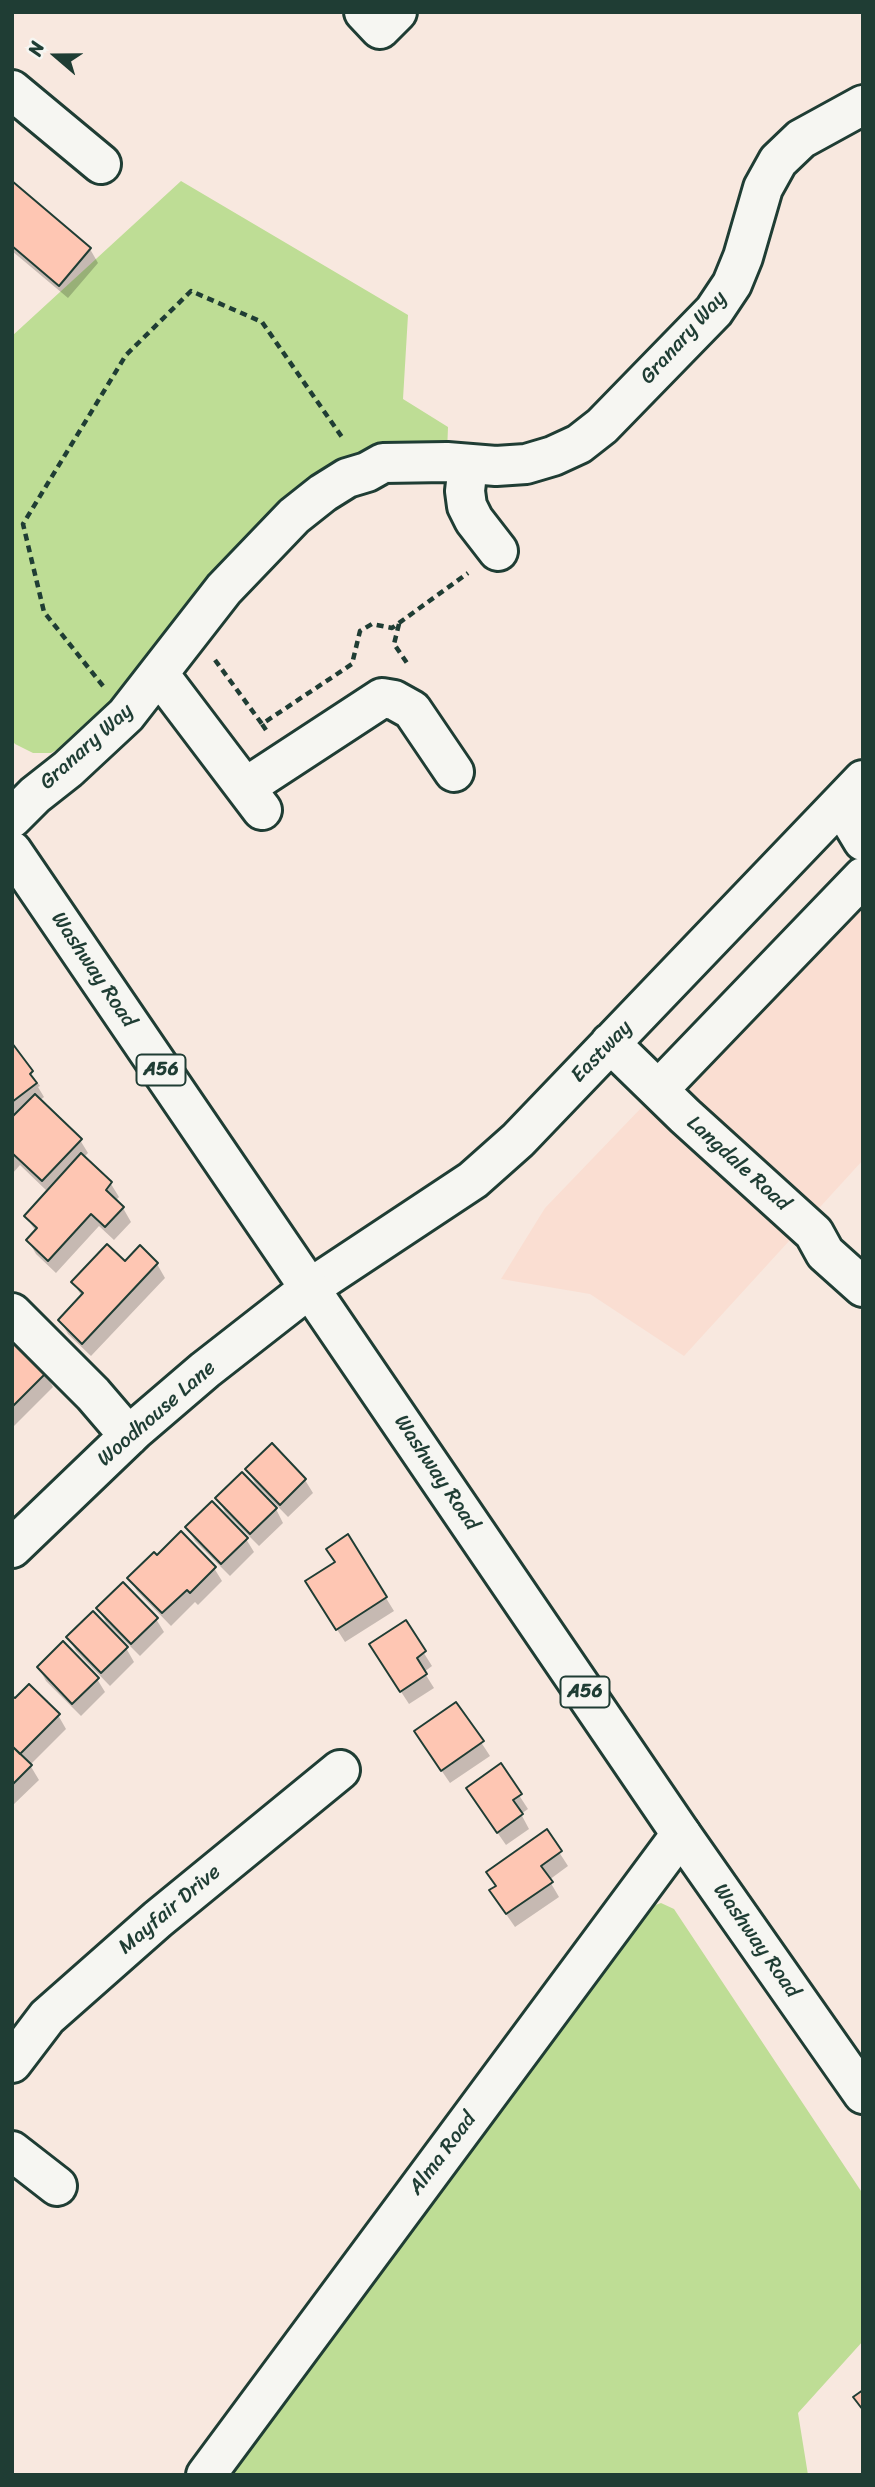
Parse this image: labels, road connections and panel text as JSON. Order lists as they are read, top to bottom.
{
  "streets": {
    "main road": [
      "Granary Way",
      "Washway Road",
      "Eastway",
      "A56",
      "Langdale Road",
      "Woodhouse Lane",
      "Mayfair Drive",
      "Alma Road"
    ]
  },
  "crossings": [
    ["Washway Road", "Eastway"],
    ["Washway Road", "Woodhouse Lane"],
    ["Washway Road", "Alma Road"],
    ["Eastway", "Langdale Road"],
    ["Eastway", "Woodhouse Lane"]
  ],
  "north": "left"
}
